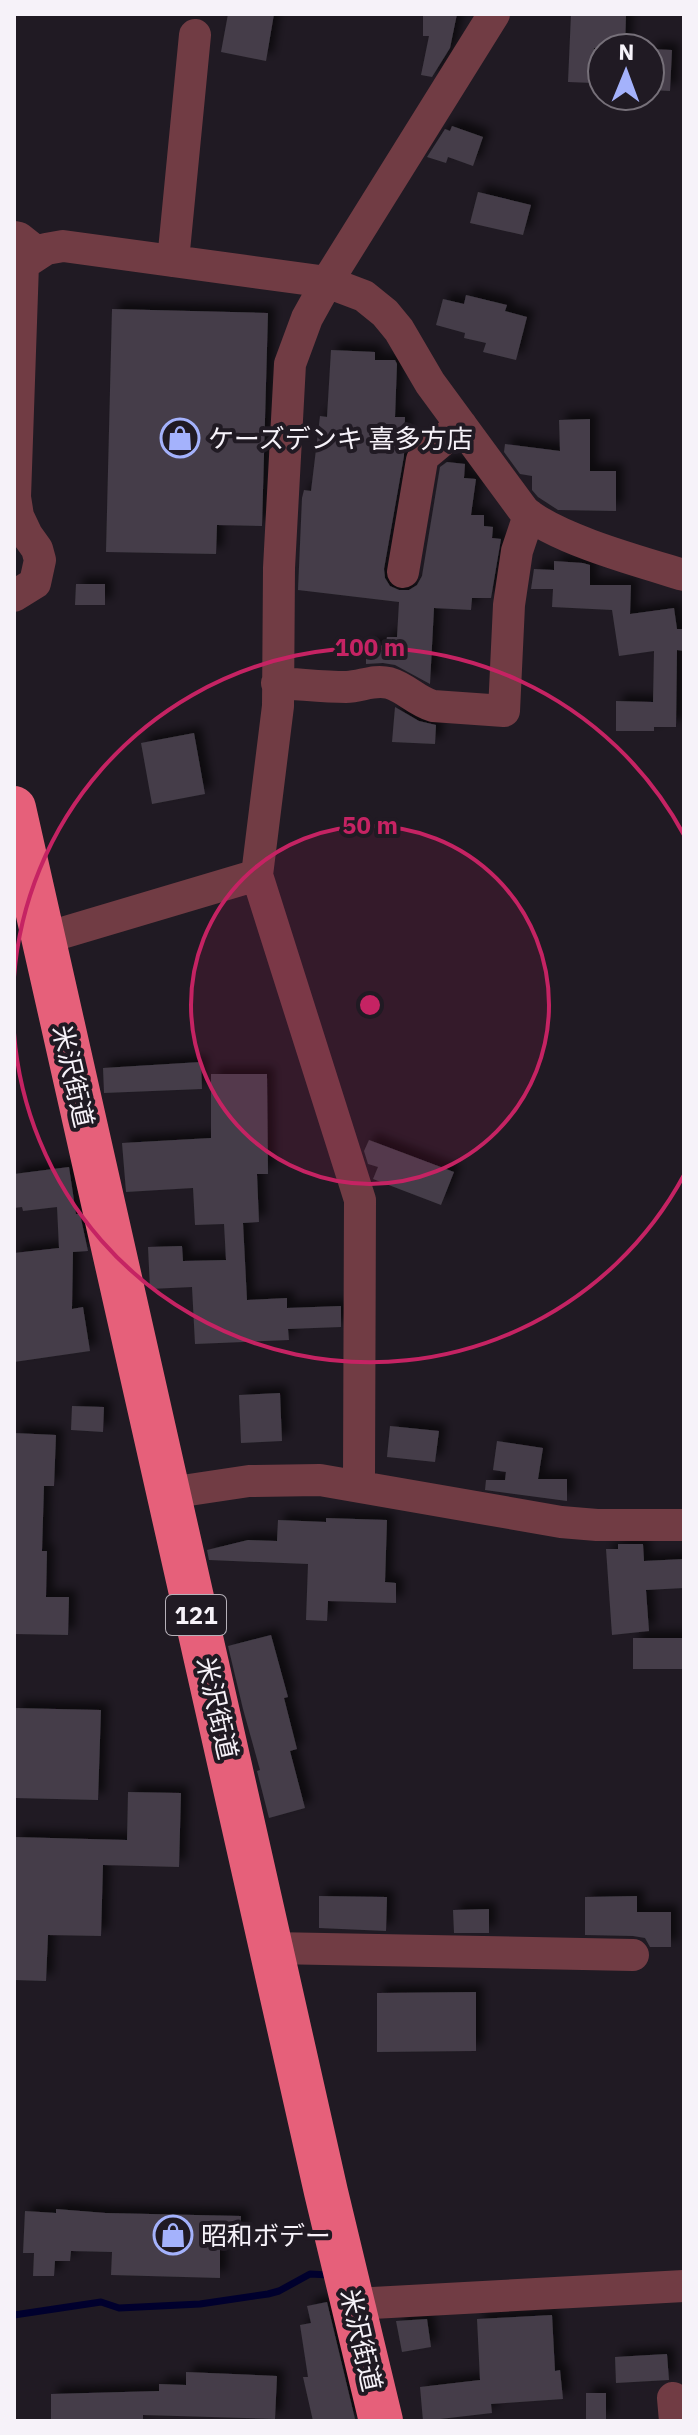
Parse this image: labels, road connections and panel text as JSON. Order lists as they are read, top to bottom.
{
  "streets": {
    "highway": ["米沢街道", "121"]
  },
  "places": {
    "shop": ["ケーズデンキ 喜多方店", "昭和ボデー"]
  },
  "north": "top",
  "rings": ["100 m", "50 m"]
}
